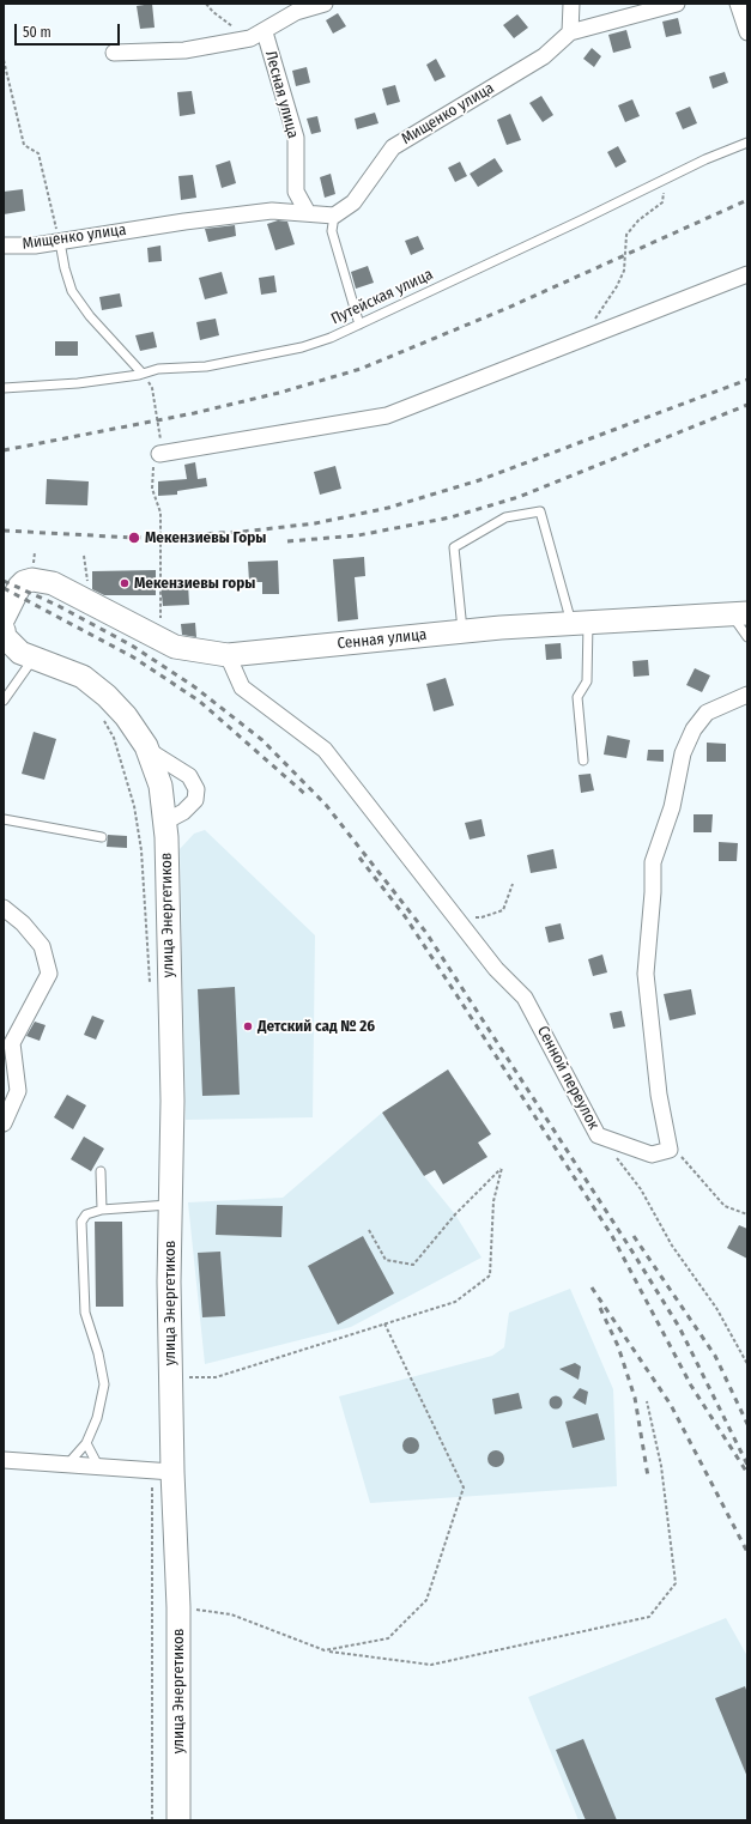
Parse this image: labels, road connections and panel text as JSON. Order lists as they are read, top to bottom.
{
  "streets": {
    "main road": ["Сенная улица", "улица Энергетиков"],
    "street": ["Лесная улица", "Мищенко улица", "Сенной переулок"],
    "lane": ["Путейская улица"]
  },
  "crossings": [
    ["Лесная улица", "Мищенко улица"],
    ["Сенная улица", "улица Энергетиков"],
    ["Сенная улица", "Сенной переулок"]
  ],
  "places": ["Мекензиевы Горы", "Мекензиевы горы", "Детский сад № 26"],
  "scale_bar": "50 m"
}
